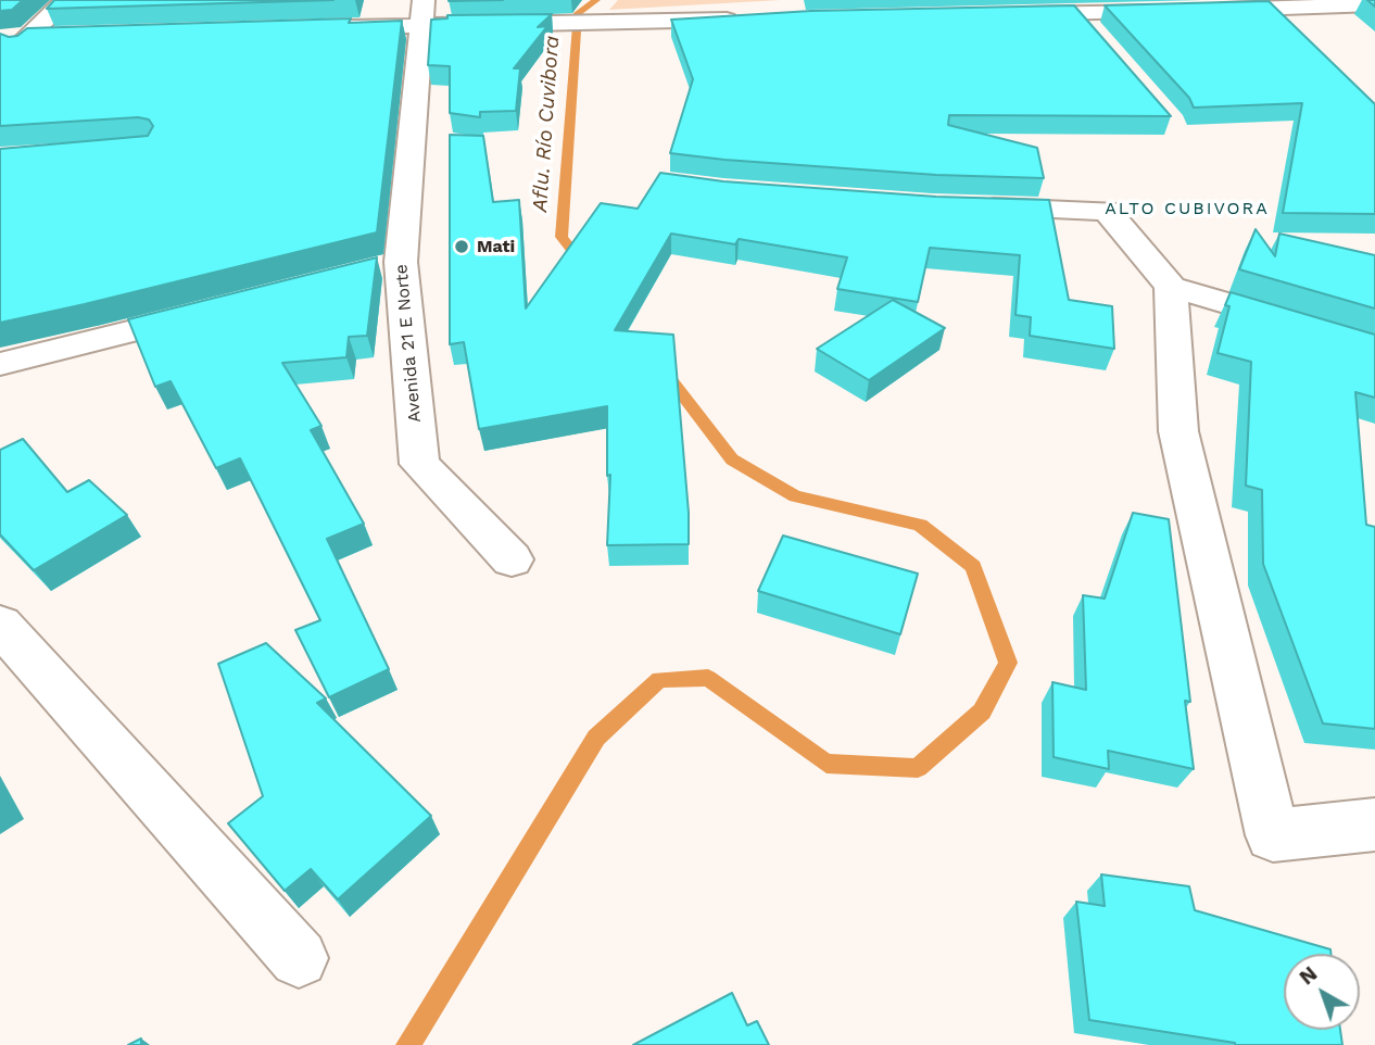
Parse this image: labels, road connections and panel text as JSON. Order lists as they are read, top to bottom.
{
  "streets": {
    "street": ["Avenida 21 E Norte"]
  },
  "districts": ["ALTO CUBIVORA"],
  "water": ["Aflu. Río Cuvibora"],
  "places": ["Mati"],
  "north": "top left"
}
